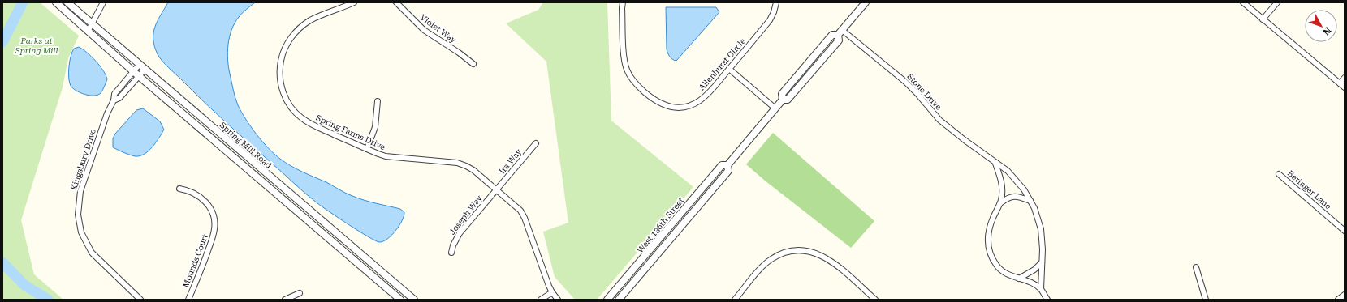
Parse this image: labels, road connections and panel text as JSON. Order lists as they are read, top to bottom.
{
  "streets": {
    "street": [
      "Violet Way",
      "Allenhurst Circle",
      "Stone Drive",
      "Spring Farms Drive",
      "Spring Mill Road",
      "Kingsbury Drive",
      "Ira Way",
      "Beringer Lane",
      "Joseph Way",
      "West 136th Street",
      "Mounds Court"
    ]
  },
  "crossings": [
    ["Stone Drive", "West 136th Street"],
    ["Spring Farms Drive", "Ira Way"],
    ["Spring Farms Drive", "Joseph Way"],
    ["Spring Mill Road", "Kingsbury Drive"],
    ["Ira Way", "Joseph Way"]
  ],
  "parks": ["Parks at Spring Mill"],
  "north": "bottom right"
}
